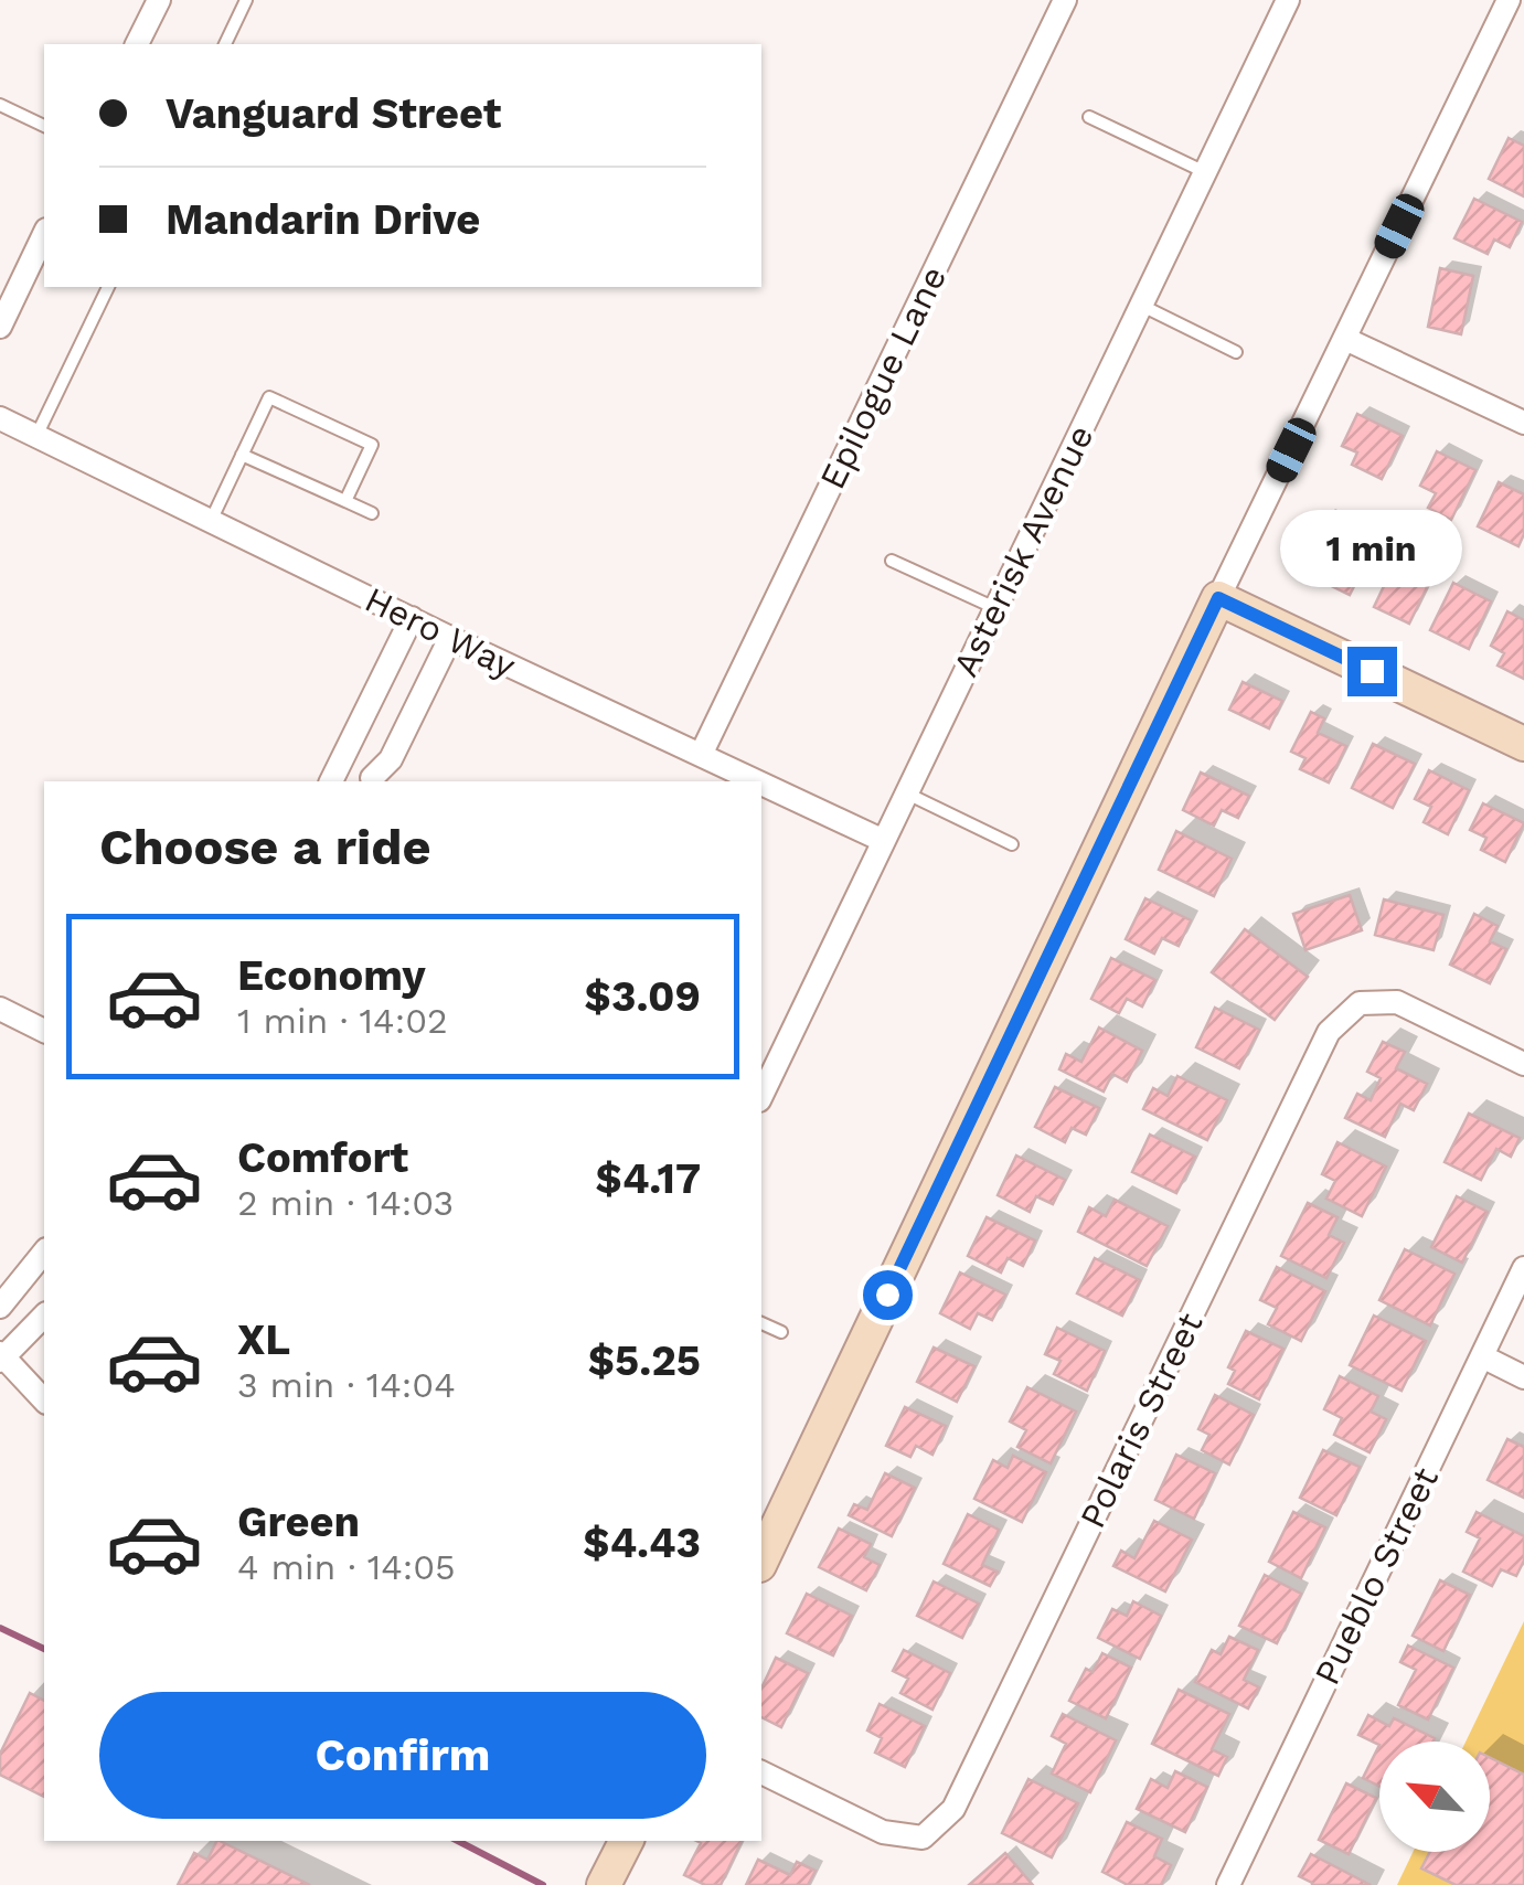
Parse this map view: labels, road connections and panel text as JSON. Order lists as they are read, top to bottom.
{
  "streets": {
    "street": [
      "Epilogue Lane",
      "Asterisk Avenue",
      "Hero Way",
      "Polaris Street",
      "Pueblo Street"
    ]
  },
  "crossings": [
    ["Epilogue Lane", "Hero Way"],
    ["Asterisk Avenue", "Hero Way"]
  ],
  "north": "top left",
  "page": {
    "banner": ["Vanguard Street", "Mandarin Drive"],
    "bubble": "1 min",
    "heading": "Choose a ride",
    "list": [
      {
        "name": "Economy",
        "note": "1 min · 14:02",
        "value": "$3.09"
      },
      {
        "name": "Comfort",
        "note": "2 min · 14:03",
        "value": "$4.17"
      },
      {
        "name": "XL",
        "note": "3 min · 14:04",
        "value": "$5.25"
      },
      {
        "name": "Green",
        "note": "4 min · 14:05",
        "value": "$4.43"
      }
    ],
    "buttons": "Confirm"
  }
}
